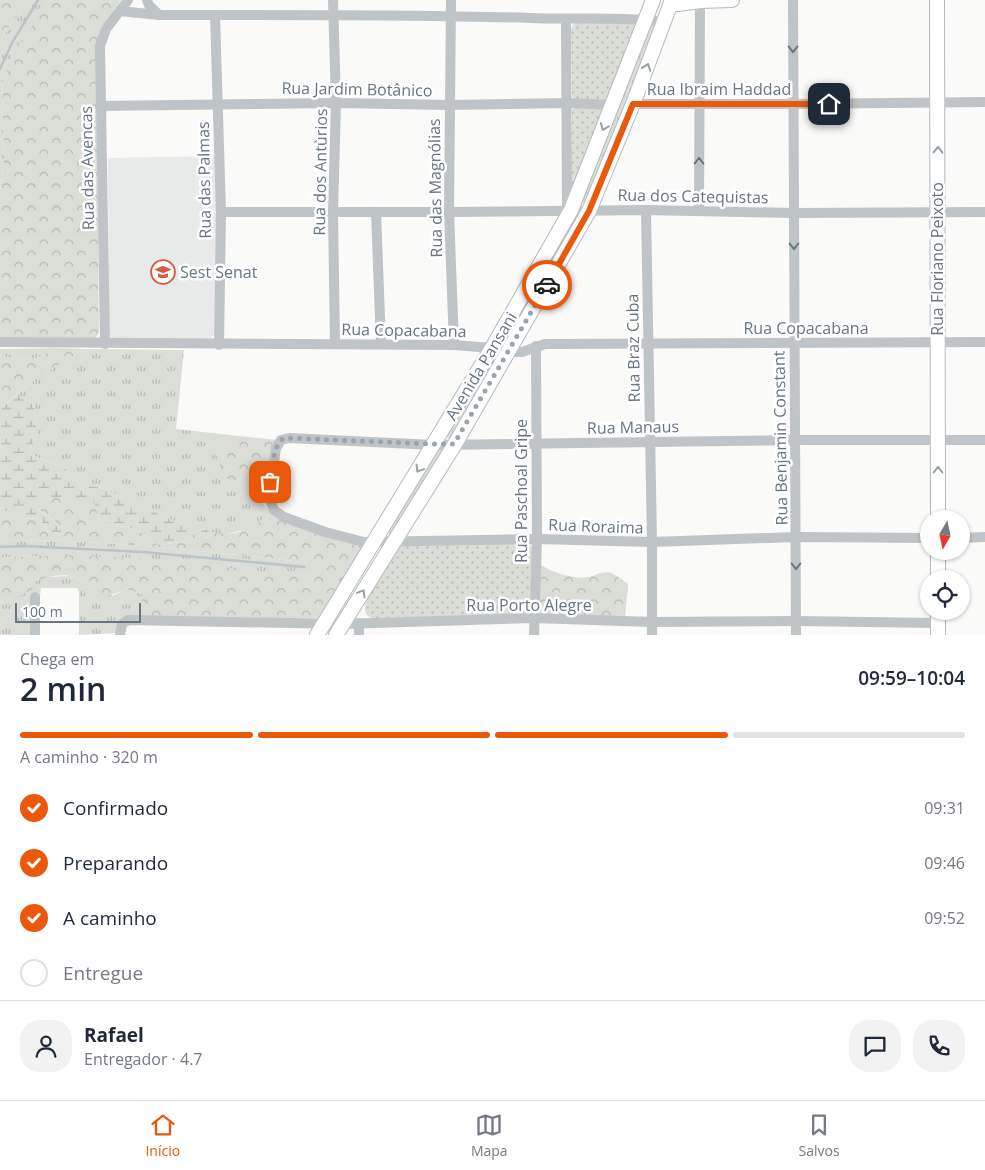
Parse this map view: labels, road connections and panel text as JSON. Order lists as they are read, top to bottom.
{
  "streets": {
    "main road": ["Rua Floriano Peixoto", "Avenida Pansani"],
    "street": [
      "Rua Jardim Botânico",
      "Rua Ibraim Haddad",
      "Rua das Avencas",
      "Rua dos Antùrios",
      "Rua das Palmas",
      "Rua das Magnólias",
      "Rua dos Catequistas",
      "Rua Copacabana",
      "Rua Braz Cuba",
      "Rua Manaus",
      "Rua Benjamin Constant",
      "Rua Paschoal Gripe",
      "Rua Roraima",
      "Rua Porto Alegre"
    ]
  },
  "crossings": [
    ["Rua Jardim Botânico", "Rua das Avencas"],
    ["Rua Jardim Botânico", "Rua dos Antùrios"],
    ["Rua Jardim Botânico", "Rua das Palmas"],
    ["Rua Jardim Botânico", "Rua das Magnólias"],
    ["Rua Jardim Botânico", "Avenida Pansani"],
    ["Rua Ibraim Haddad", "Rua Floriano Peixoto"],
    ["Rua Ibraim Haddad", "Avenida Pansani"],
    ["Rua Ibraim Haddad", "Rua Benjamin Constant"],
    ["Rua das Avencas", "Rua Copacabana"],
    ["Rua dos Antùrios", "Rua dos Catequistas"],
    ["Rua dos Antùrios", "Rua Copacabana"],
    ["Rua das Palmas", "Rua dos Catequistas"],
    ["Rua das Palmas", "Rua Copacabana"],
    ["Rua das Magnólias", "Rua dos Catequistas"],
    ["Rua das Magnólias", "Rua Copacabana"],
    ["Rua dos Catequistas", "Rua Floriano Peixoto"],
    ["Rua dos Catequistas", "Rua Braz Cuba"],
    ["Rua dos Catequistas", "Avenida Pansani"],
    ["Rua dos Catequistas", "Rua Benjamin Constant"],
    ["Rua Floriano Peixoto", "Rua Copacabana"],
    ["Rua Floriano Peixoto", "Rua Manaus"],
    ["Rua Copacabana", "Rua Braz Cuba"],
    ["Rua Copacabana", "Avenida Pansani"],
    ["Rua Copacabana", "Rua Benjamin Constant"],
    ["Rua Copacabana", "Rua Paschoal Gripe"],
    ["Rua Braz Cuba", "Rua Manaus"],
    ["Rua Braz Cuba", "Rua Roraima"],
    ["Rua Braz Cuba", "Rua Porto Alegre"],
    ["Avenida Pansani", "Rua Manaus"],
    ["Avenida Pansani", "Rua Roraima"],
    ["Avenida Pansani", "Rua Porto Alegre"],
    ["Rua Manaus", "Rua Benjamin Constant"],
    ["Rua Manaus", "Rua Paschoal Gripe"],
    ["Rua Manaus", "Rua Roraima"],
    ["Rua Benjamin Constant", "Rua Roraima"],
    ["Rua Benjamin Constant", "Rua Porto Alegre"],
    ["Rua Paschoal Gripe", "Rua Roraima"],
    ["Rua Paschoal Gripe", "Rua Porto Alegre"]
  ],
  "one_way": ["Rua Floriano Peixoto", "Rua Benjamin Constant"],
  "places": {
    "school or university": ["Sest Senat"]
  },
  "scale_bar": "100 m",
  "north": "bottom",
  "page": {
    "scale": "100 m",
    "heading": ["2 min", "Chega em", "09:59–10:04"],
    "panel": ["Rafael", "Entregador · 4.7"],
    "bar": "A caminho · 320 m",
    "list": [
      ["Confirmado", "09:31"],
      ["Preparando", "09:46"],
      ["A caminho", "09:52"],
      "Entregue"
    ],
    "tabs": ["Início", "Mapa", "Salvos"]
  }
}
